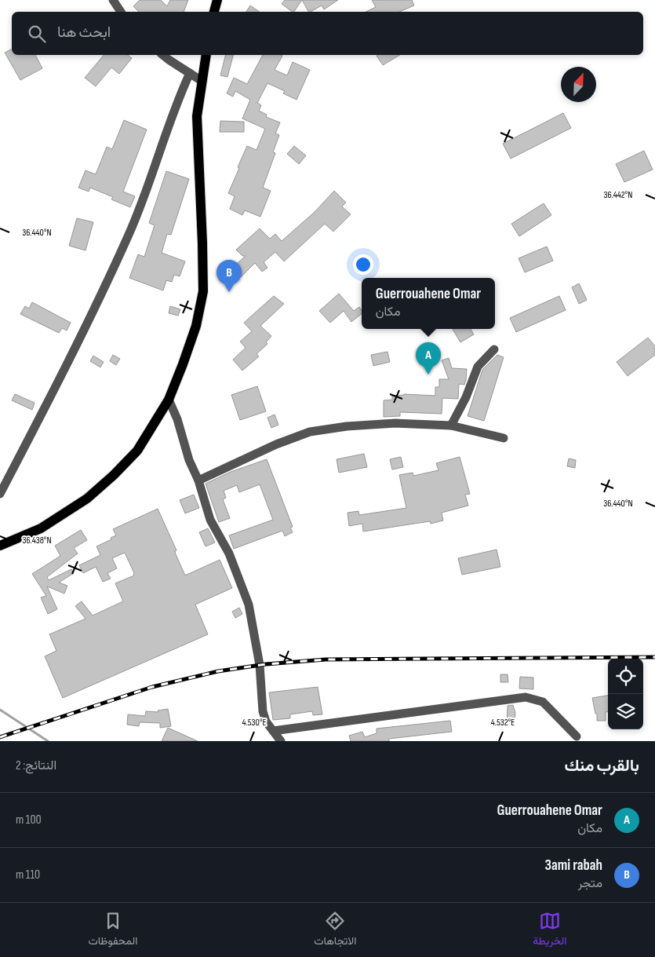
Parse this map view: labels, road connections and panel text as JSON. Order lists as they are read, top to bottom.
{
  "north": "top right",
  "page": {
    "search": "ابحث هنا",
    "pins": ["B", "A"],
    "popup": ["Guerrouahene Omar", "مكان"],
    "heading": ["بالقرب منك", "النتائج: 2"],
    "list": [
      {
        "mark": "A",
        "name": "Guerrouahene Omar",
        "note": "مكان",
        "value": "100 m"
      },
      {
        "mark": "B",
        "name": "3ami rabah",
        "note": "متجر",
        "value": "110 m"
      }
    ],
    "nav": ["الخريطة", "الاتجاهات", "المحفوظات"]
  },
  "coordinates": [
    "36.442°N",
    "36.440°N",
    "36.438°N",
    "4.530°E",
    "4.532°E"
  ]
}
